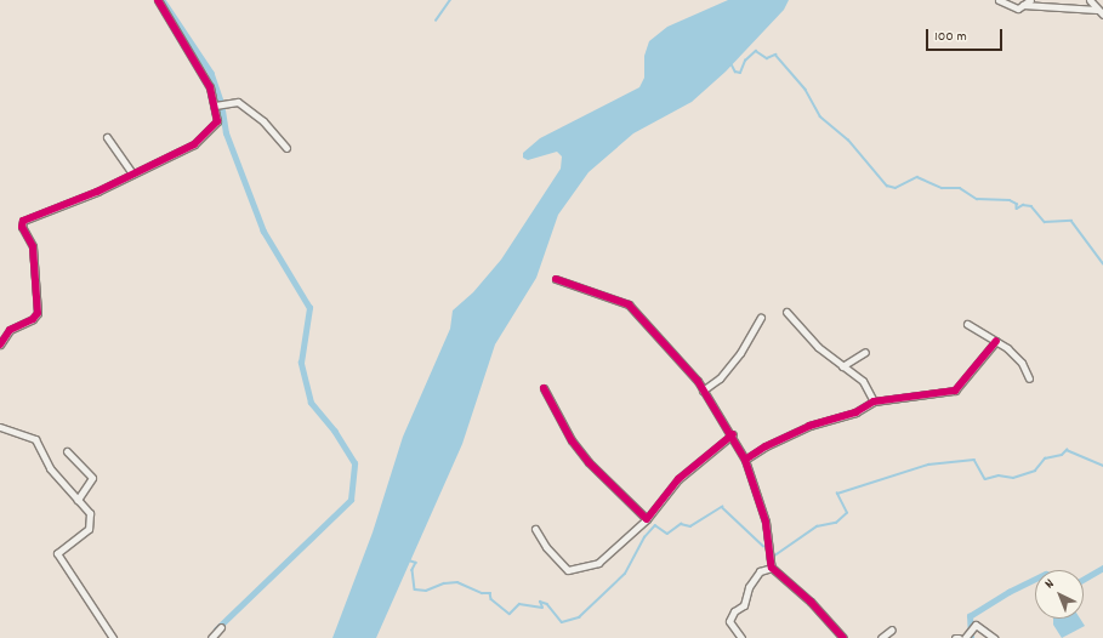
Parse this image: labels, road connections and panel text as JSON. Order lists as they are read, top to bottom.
{
  "scale_bar": "100 m",
  "north": "top left"
}
